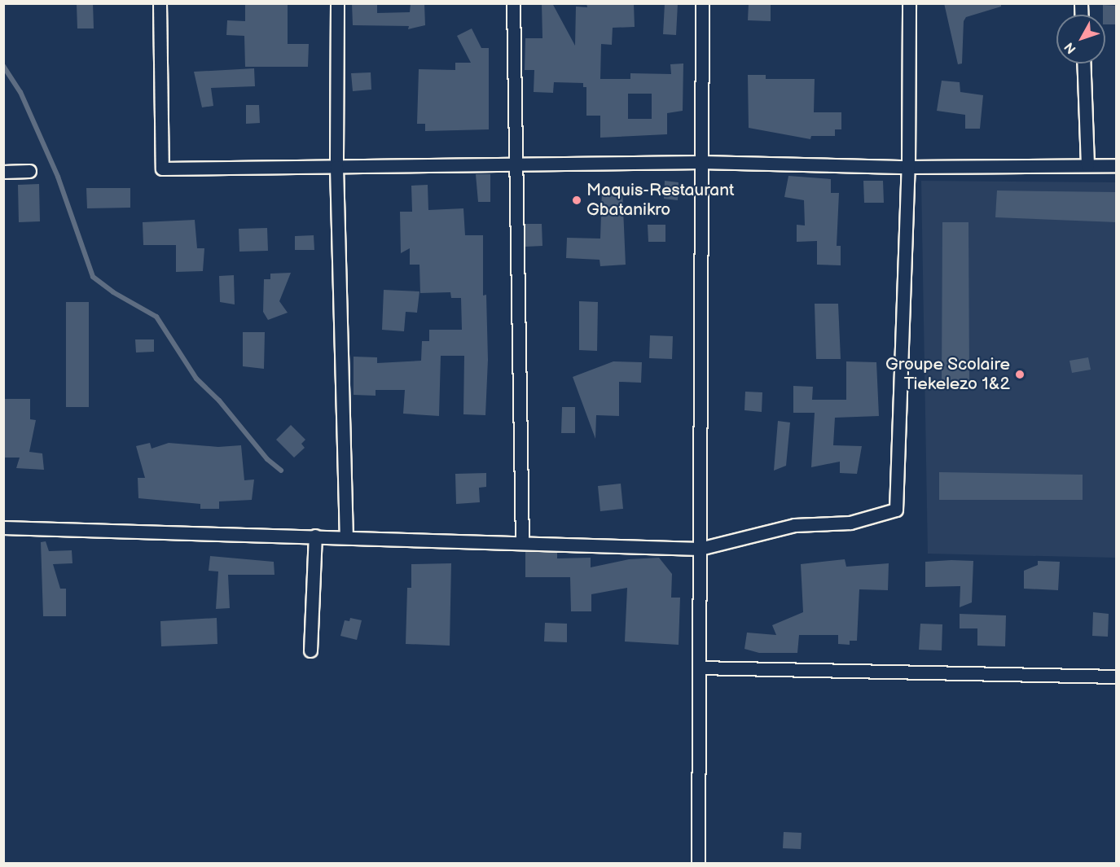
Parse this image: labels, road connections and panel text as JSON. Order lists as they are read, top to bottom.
{
  "places": ["Maquis-Restaurant Gbatanikro", "Groupe Scolaire Tiekelezo 1&2"],
  "north": "bottom left"
}
